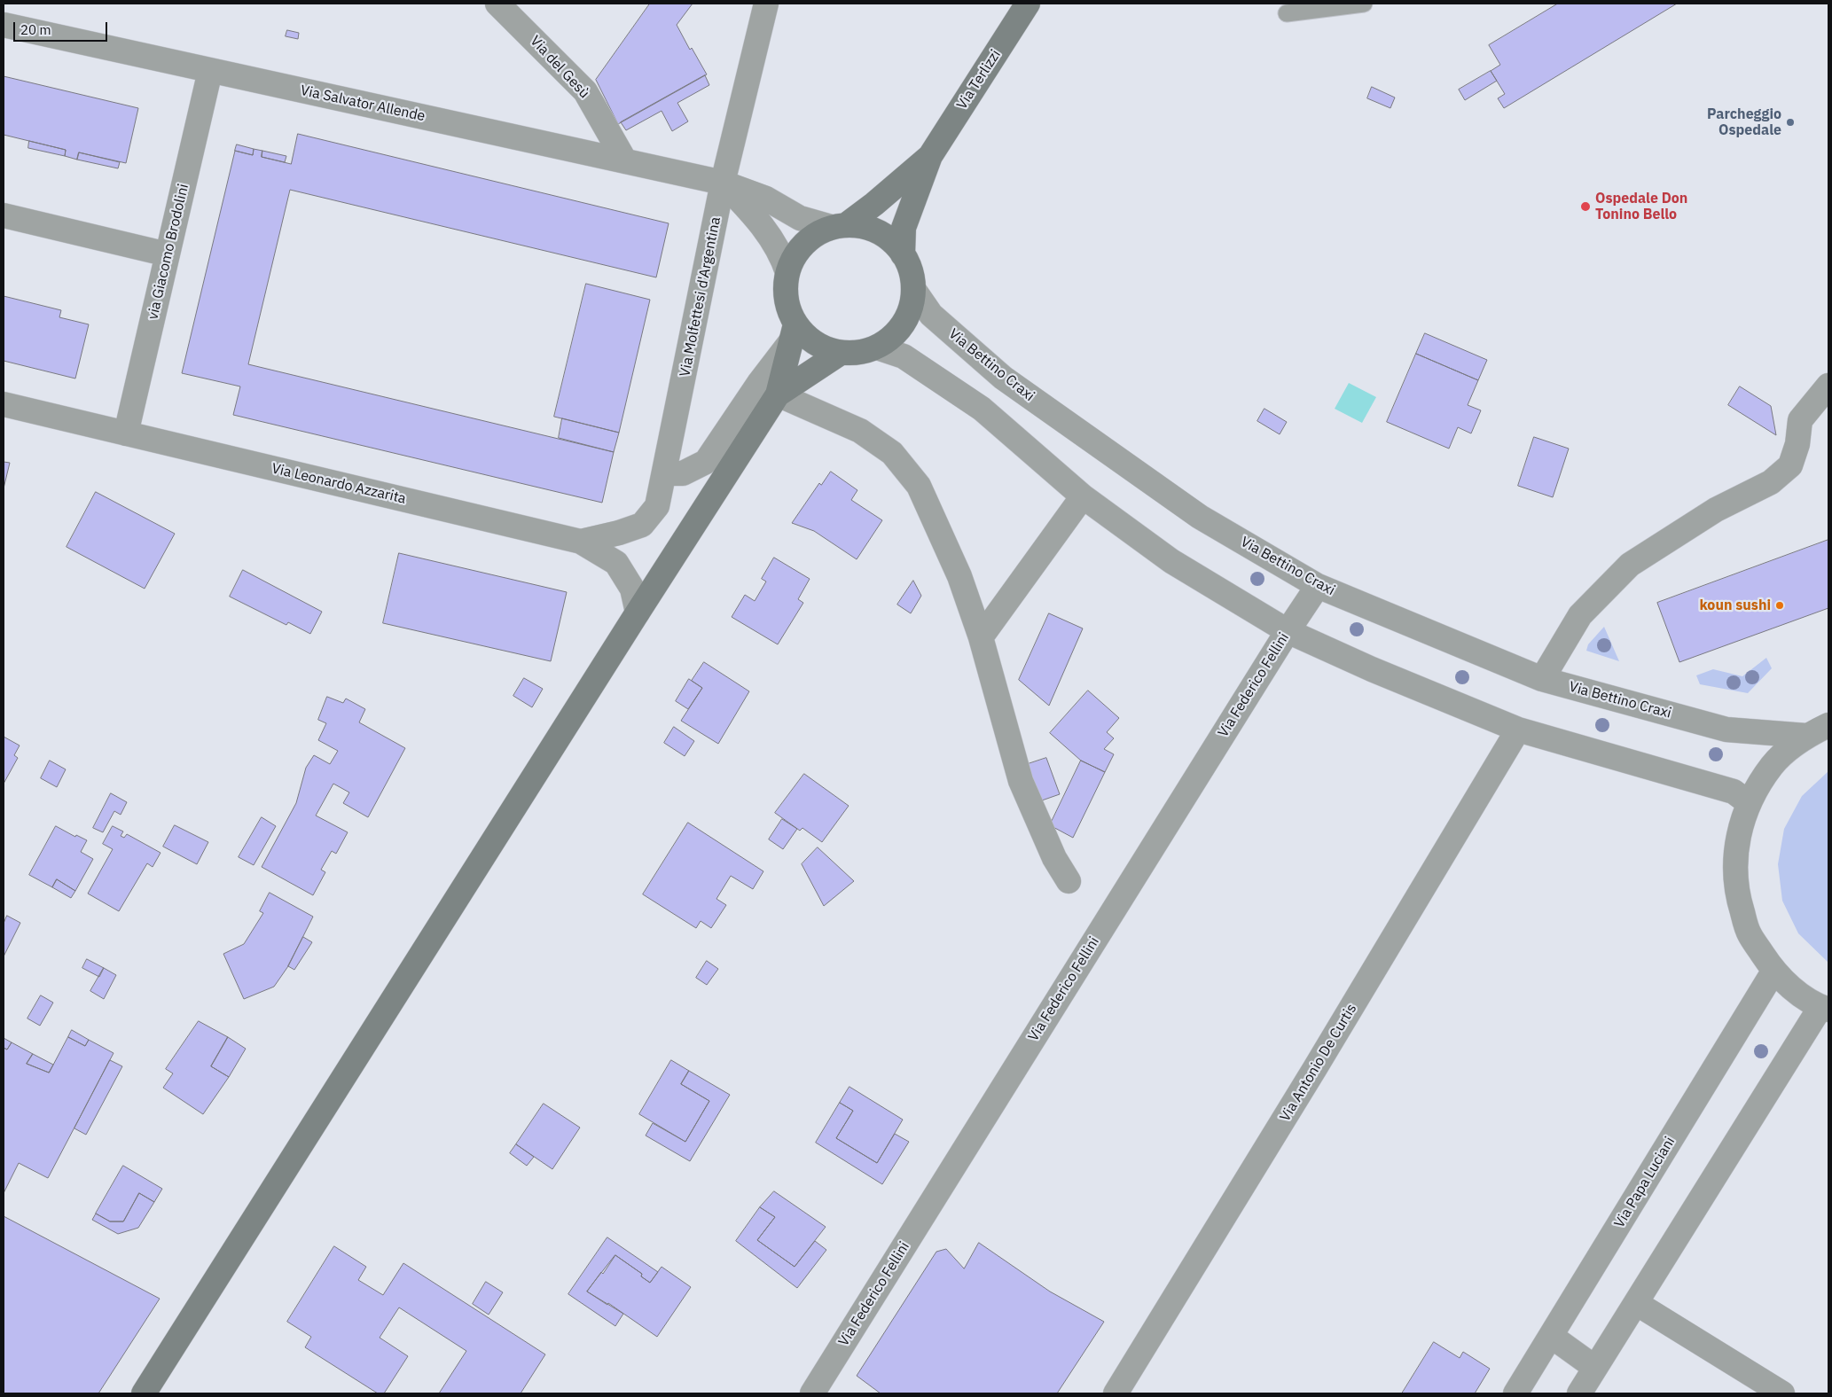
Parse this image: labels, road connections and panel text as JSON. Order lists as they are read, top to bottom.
{
  "streets": {
    "main road": ["Via Terlizzi"],
    "street": [
      "Via del Gesù",
      "Via Salvator Allende",
      "via Giacomo Brodolini",
      "Via Molfettesi d'Argentina",
      "Via Bettino Craxi",
      "Via Leonardo Azzarita",
      "Via Federico Fellini",
      "Via Antonio De Curtis",
      "Via Papa Luciani"
    ]
  },
  "crossings": [
    ["Via del Gesù", "Via Salvator Allende"],
    ["Via Terlizzi", "Via Salvator Allende"],
    ["Via Terlizzi", "Via Bettino Craxi"],
    ["Via Salvator Allende", "via Giacomo Brodolini"],
    ["Via Salvator Allende", "Via Molfettesi d'Argentina"],
    ["Via Salvator Allende", "Via Bettino Craxi"],
    ["via Giacomo Brodolini", "Via Leonardo Azzarita"],
    ["Via Molfettesi d'Argentina", "Via Leonardo Azzarita"],
    ["Via Bettino Craxi", "Via Federico Fellini"]
  ],
  "places": ["Parcheggio Ospedale", "Ospedale Don Tonino Bello", "koun sushi"],
  "scale_bar": "20 m"
}
